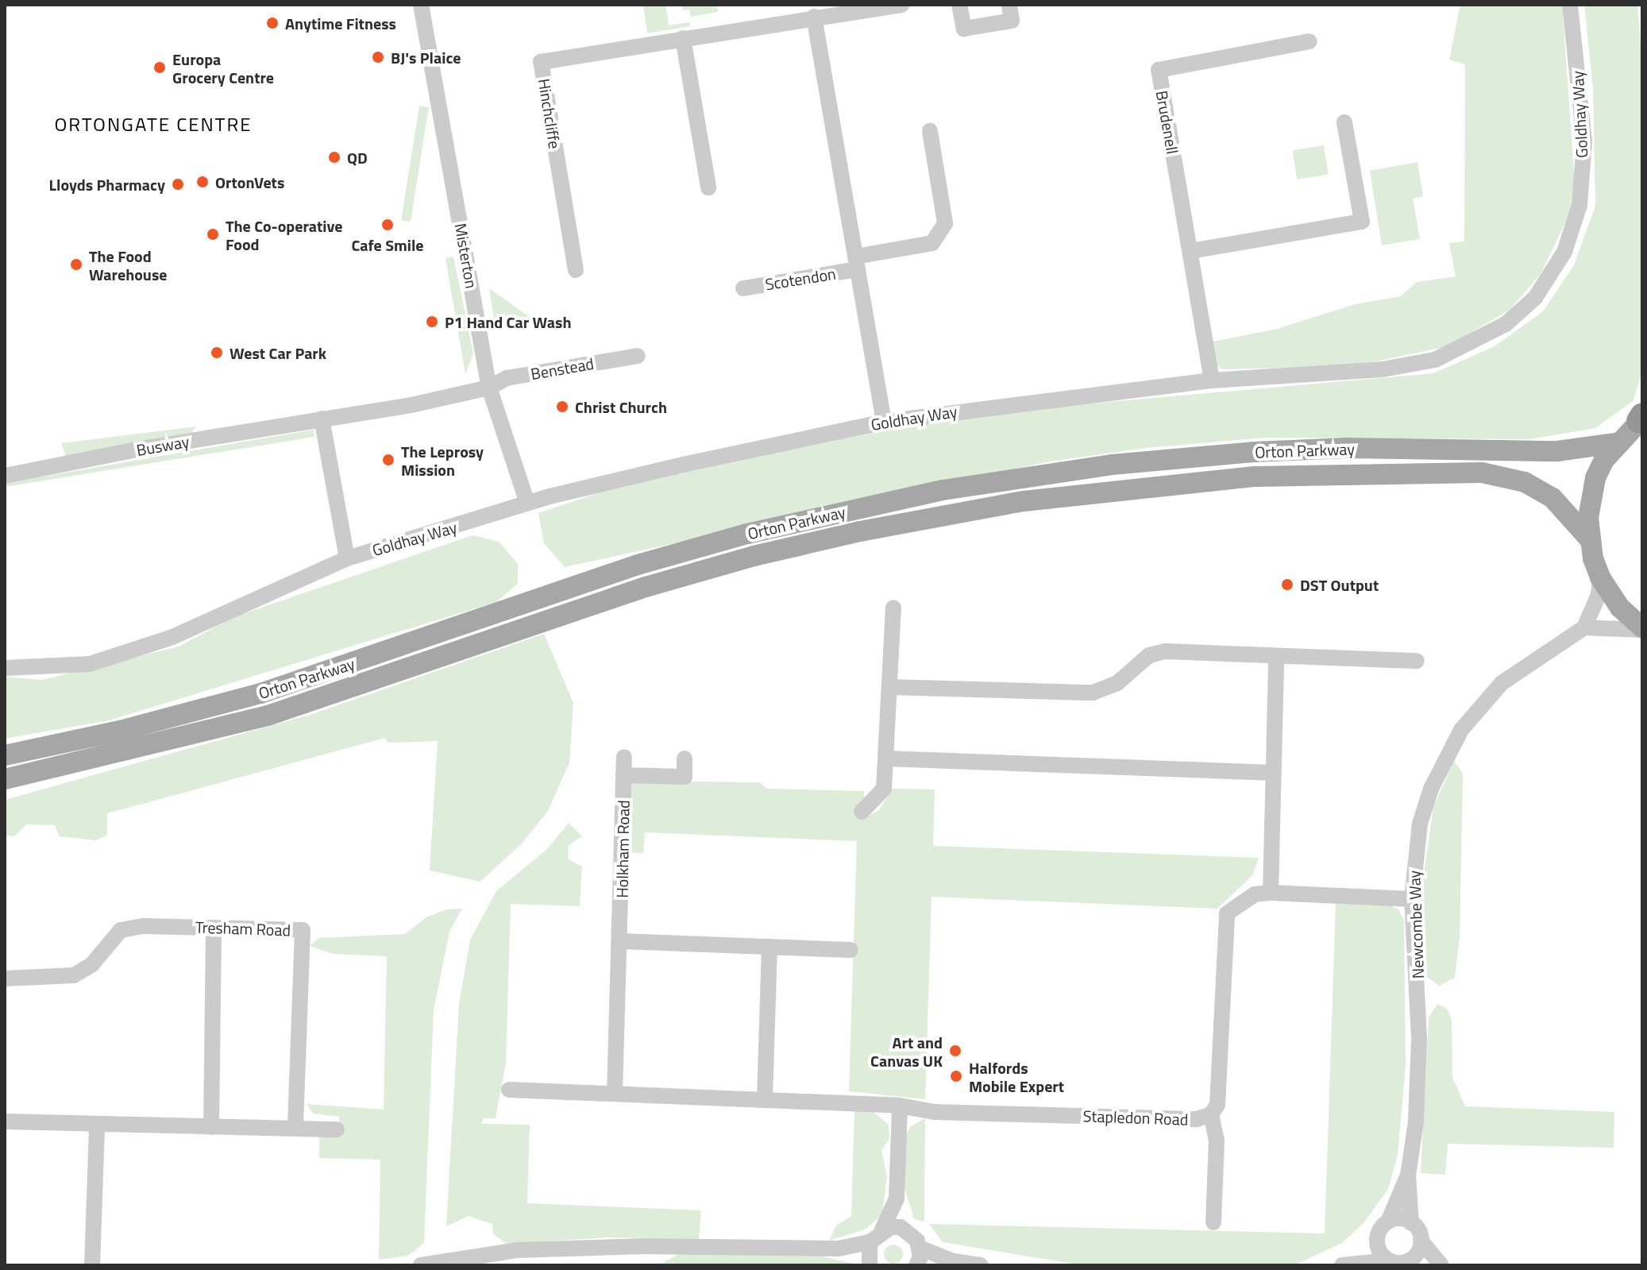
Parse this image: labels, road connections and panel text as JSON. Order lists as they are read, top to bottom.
{
  "streets": {
    "main road": ["Orton Parkway"],
    "street": [
      "Hinchcliffe",
      "Goldhay Way",
      "Brudenell",
      "Misterton",
      "Scotendon",
      "Benstead",
      "Busway",
      "Holkham Road",
      "Newcombe Way",
      "Tresham Road",
      "Stapledon Road"
    ]
  },
  "crossings": [
    ["Goldhay Way", "Brudenell"],
    ["Goldhay Way", "Misterton"],
    ["Misterton", "Benstead"],
    ["Benstead", "Busway"],
    ["Newcombe Way", "Stapledon Road"]
  ],
  "districts": ["ORTONGATE CENTRE"],
  "places": [
    "Anytime Fitness",
    "BJ's Plaice",
    "Europa Grocery Centre",
    "QD",
    "OrtonVets",
    "Lloyds Pharmacy",
    "Cafe Smile",
    "The Co-operative Food",
    "The Food Warehouse",
    "P1 Hand Car Wash",
    "West Car Park",
    "Christ Church",
    "The Leprosy Mission",
    "DST Output",
    "Art and Canvas UK",
    "Halfords Mobile Expert"
  ]
}
